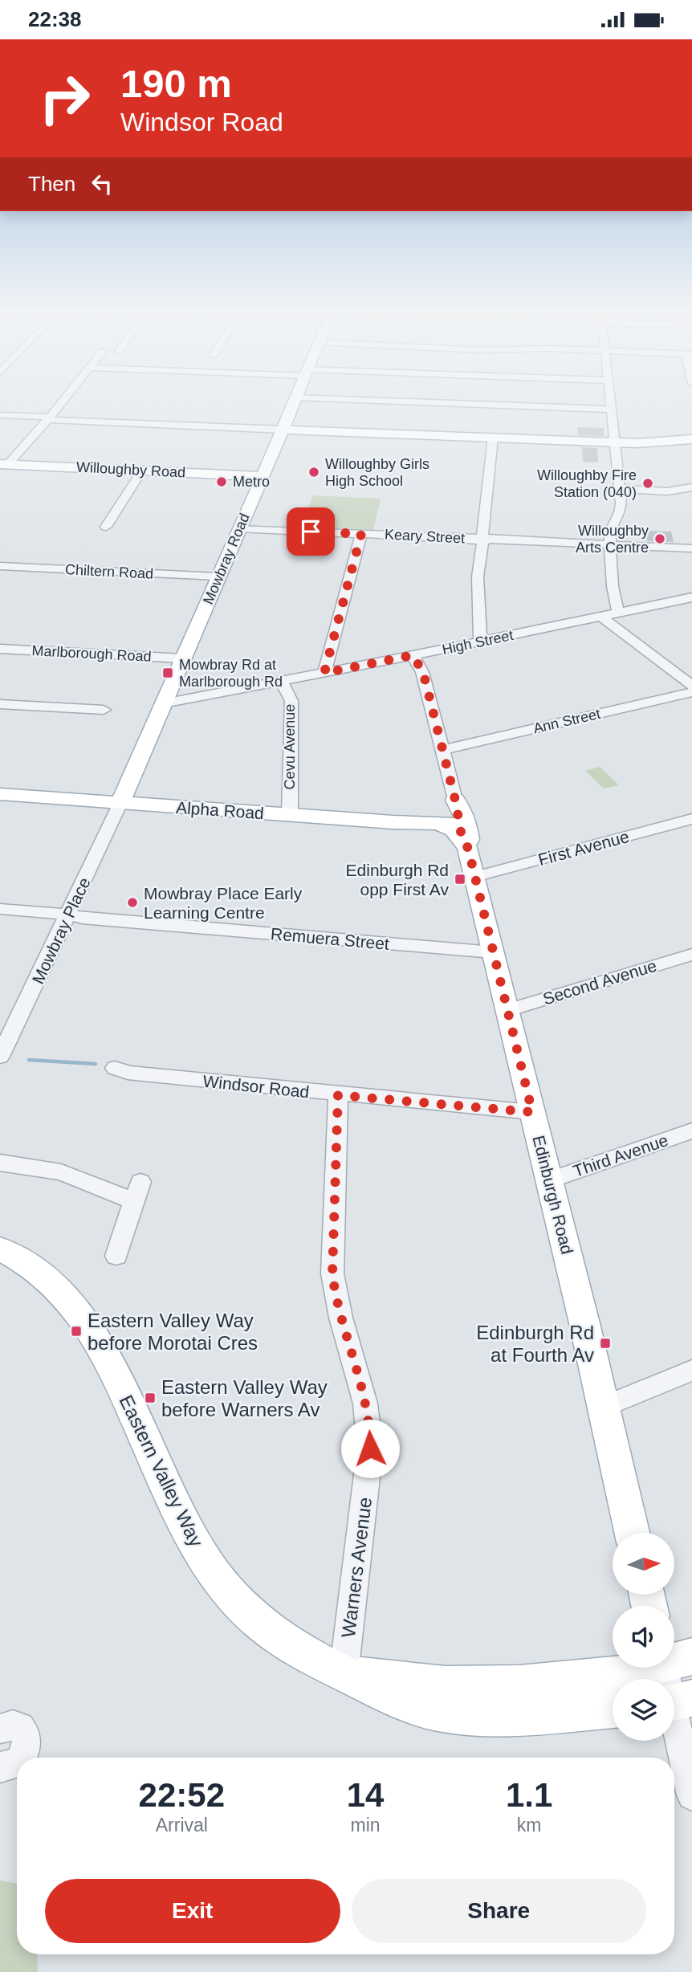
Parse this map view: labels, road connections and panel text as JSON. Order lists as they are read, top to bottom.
{
  "streets": {
    "main road": [
      "Willoughby Road",
      "Mowbray Road",
      "Alpha Road",
      "Edinburgh Road",
      "Eastern Valley Way"
    ],
    "street": [
      "Keary Street",
      "Chiltern Road",
      "High Street",
      "Marlborough Road",
      "Ann Street",
      "Cevu Avenue",
      "First Avenue",
      "Mowbray Place",
      "Remuera Street",
      "Second Avenue",
      "Windsor Road",
      "Third Avenue",
      "Warners Avenue"
    ]
  },
  "crossings": [
    ["Willoughby Road", "Mowbray Road"],
    ["Keary Street", "Mowbray Road"],
    ["Mowbray Road", "Chiltern Road"],
    ["Mowbray Road", "High Street"],
    ["Mowbray Road", "Marlborough Road"],
    ["Mowbray Road", "Alpha Road"],
    ["Mowbray Road", "Mowbray Place"],
    ["High Street", "Cevu Avenue"],
    ["High Street", "Edinburgh Road"],
    ["Ann Street", "Edinburgh Road"],
    ["Cevu Avenue", "Alpha Road"],
    ["Alpha Road", "Mowbray Place"],
    ["Alpha Road", "Edinburgh Road"],
    ["First Avenue", "Edinburgh Road"],
    ["Mowbray Place", "Remuera Street"],
    ["Remuera Street", "Edinburgh Road"],
    ["Second Avenue", "Edinburgh Road"],
    ["Windsor Road", "Edinburgh Road"],
    ["Windsor Road", "Warners Avenue"],
    ["Third Avenue", "Edinburgh Road"],
    ["Eastern Valley Way", "Warners Avenue"]
  ],
  "places": {
    "other": [
      "Willoughby Girls High School",
      "Metro",
      "Willoughby Fire Station (040)",
      "Willoughby Arts Centre",
      "Mowbray Place Early Learning Centre"
    ],
    "transit": [
      "Mowbray Rd at Marlborough Rd",
      "Edinburgh Rd opp First Av",
      "Eastern Valley Way before Morotai Cres",
      "Edinburgh Rd at Fourth Av",
      "Eastern Valley Way before Warners Av"
    ]
  },
  "north": "right",
  "page": {
    "status": "22:38",
    "turn": ["190 m", "Windsor Road"],
    "then": "Then",
    "eta": [
      "22:52",
      "Arrival",
      "14",
      "min",
      "1.1",
      "km"
    ],
    "buttons": ["Exit", "Share"]
  }
}
